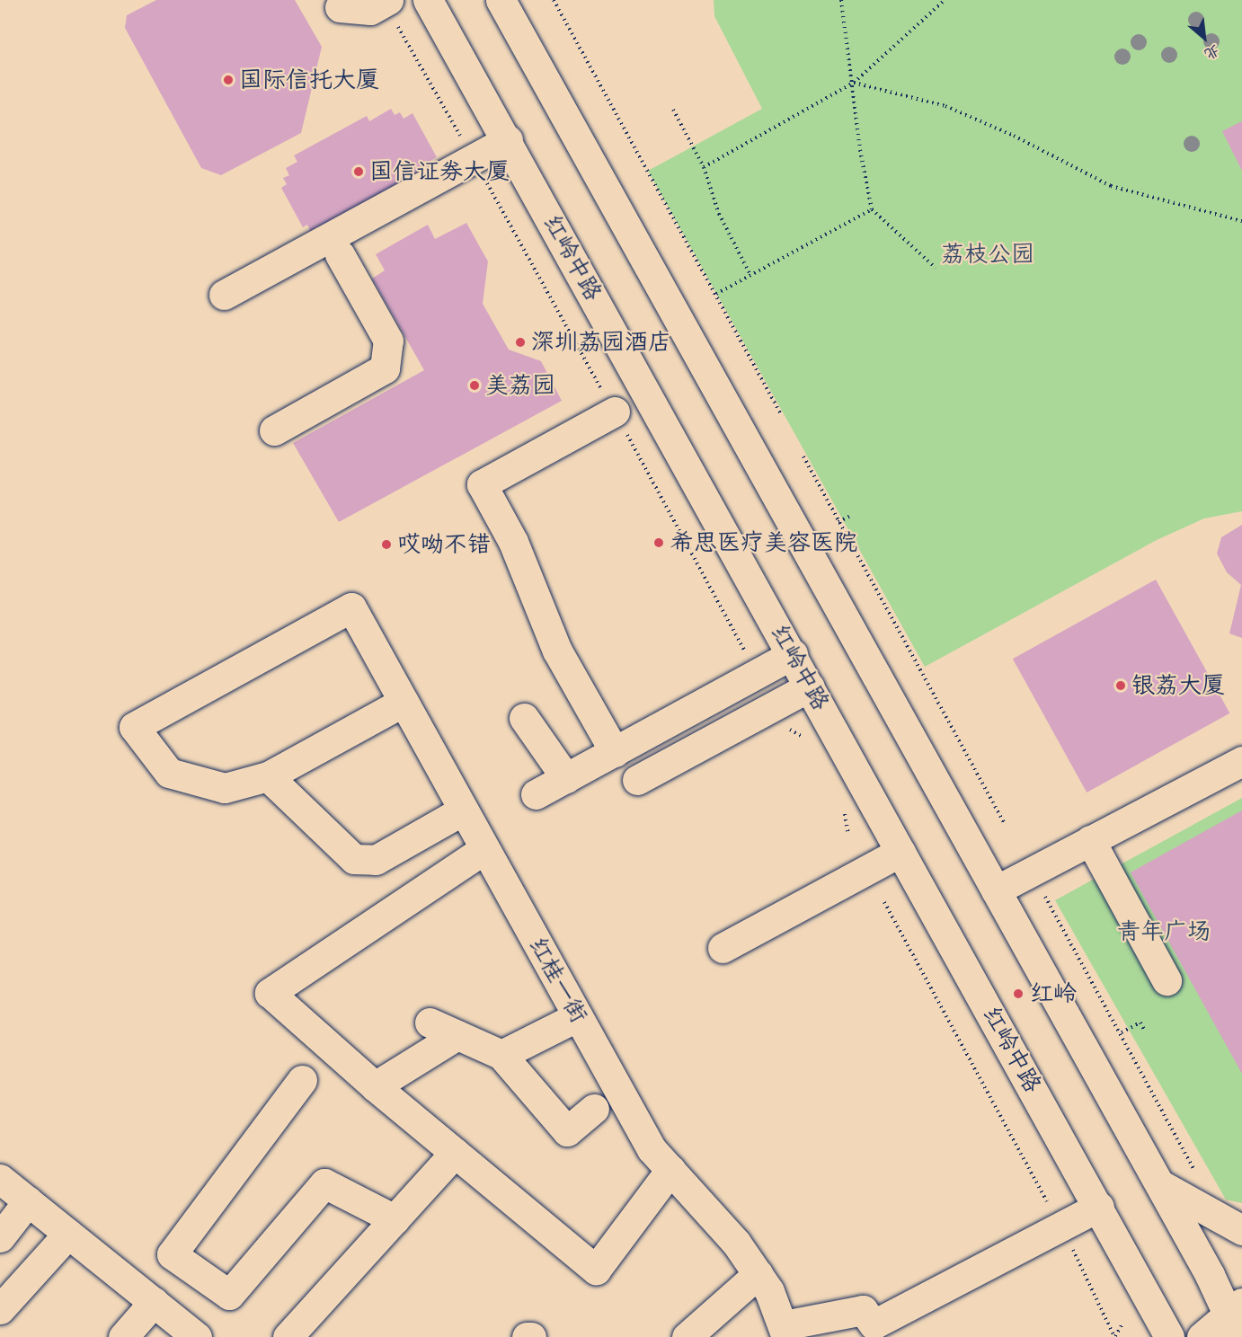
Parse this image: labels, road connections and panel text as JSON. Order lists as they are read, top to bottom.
{
  "streets": {
    "street": ["红岭中路", "红桂一街"]
  },
  "parks": ["荔枝公园", "青年广场"],
  "places": [
    "国际信托大厦",
    "国信证券大厦",
    "深圳荔园酒店",
    "美荔园",
    "希思医疗美容医院",
    "哎呦不错",
    "银荔大厦",
    "红岭"
  ],
  "north": "bottom right"
}
